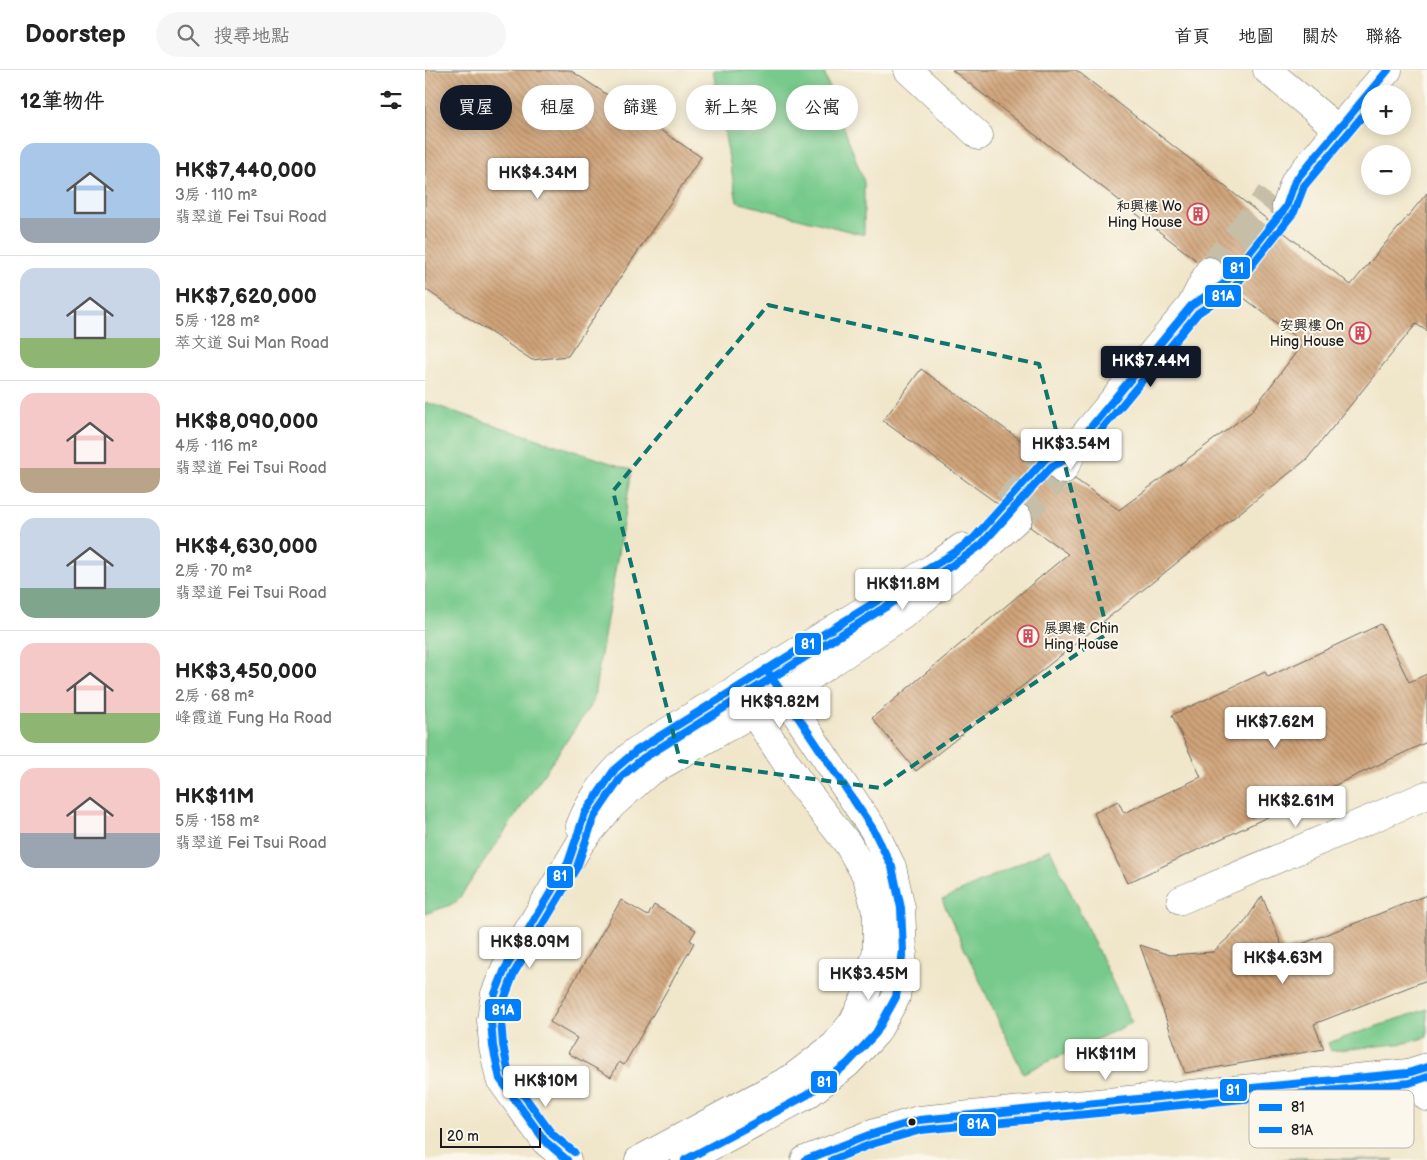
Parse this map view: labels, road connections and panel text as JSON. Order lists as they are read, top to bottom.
{
  "places": {
    "building": ["和興樓 Wo Hing House", "安興樓 On Hing House", "展興樓 Chin Hing House"]
  },
  "lines": ["transit line 81", "transit line 81A"],
  "legend": ["81", "81A"],
  "scale_bar": "20 m",
  "page": {
    "header": "Doorstep",
    "search": "搜尋地點",
    "nav": [
      "首頁",
      "地圖",
      "關於",
      "聯絡"
    ],
    "heading": "12筆物件",
    "map_buttons": ["+", "−"],
    "chip": [
      "買屋",
      "租屋",
      "篩選",
      "新上架",
      "公寓"
    ],
    "list": [
      {
        "name": "HK$7,440,000",
        "note": "3房 · 110 m² · 翡翠道 Fei Tsui Road"
      },
      {
        "name": "HK$7,620,000",
        "note": "5房 · 128 m² · 萃文道 Sui Man Road"
      },
      {
        "name": "HK$8,090,000",
        "note": "4房 · 116 m² · 翡翠道 Fei Tsui Road"
      },
      {
        "name": "HK$4,630,000",
        "note": "2房 · 70 m² · 翡翠道 Fei Tsui Road"
      },
      {
        "name": "HK$3,450,000",
        "note": "2房 · 68 m² · 峰霞道 Fung Ha Road"
      },
      {
        "name": "HK$11M",
        "note": "5房 · 158 m² · 翡翠道 Fei Tsui Road"
      }
    ],
    "price": [
      "HK$4.34M",
      "HK$7.44M",
      "HK$3.54M",
      "HK$11.8M",
      "HK$9.82M",
      "HK$7.62M",
      "HK$2.61M",
      "HK$8.09M",
      "HK$4.63M",
      "HK$3.45M",
      "HK$11M",
      "HK$10M"
    ],
    "scale": "20 m"
  }
}
